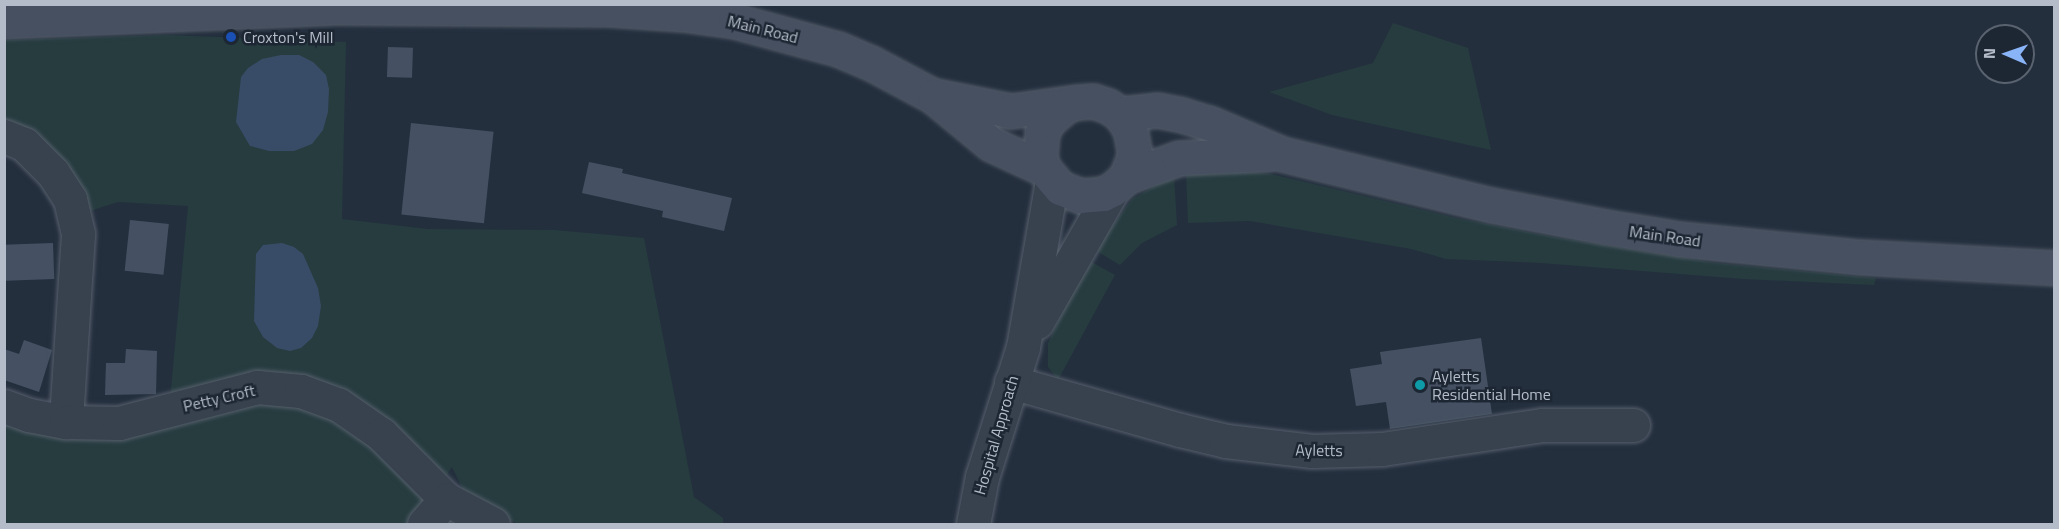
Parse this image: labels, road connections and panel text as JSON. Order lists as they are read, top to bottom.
{
  "streets": {
    "main road": ["Main Road"],
    "street": ["Petty Croft", "Hospital Approach", "Ayletts"]
  },
  "crossings": [
    ["Main Road", "Hospital Approach"],
    ["Hospital Approach", "Ayletts"]
  ],
  "places": ["Croxton's Mill", "Ayletts Residential Home"],
  "north": "left"
}
